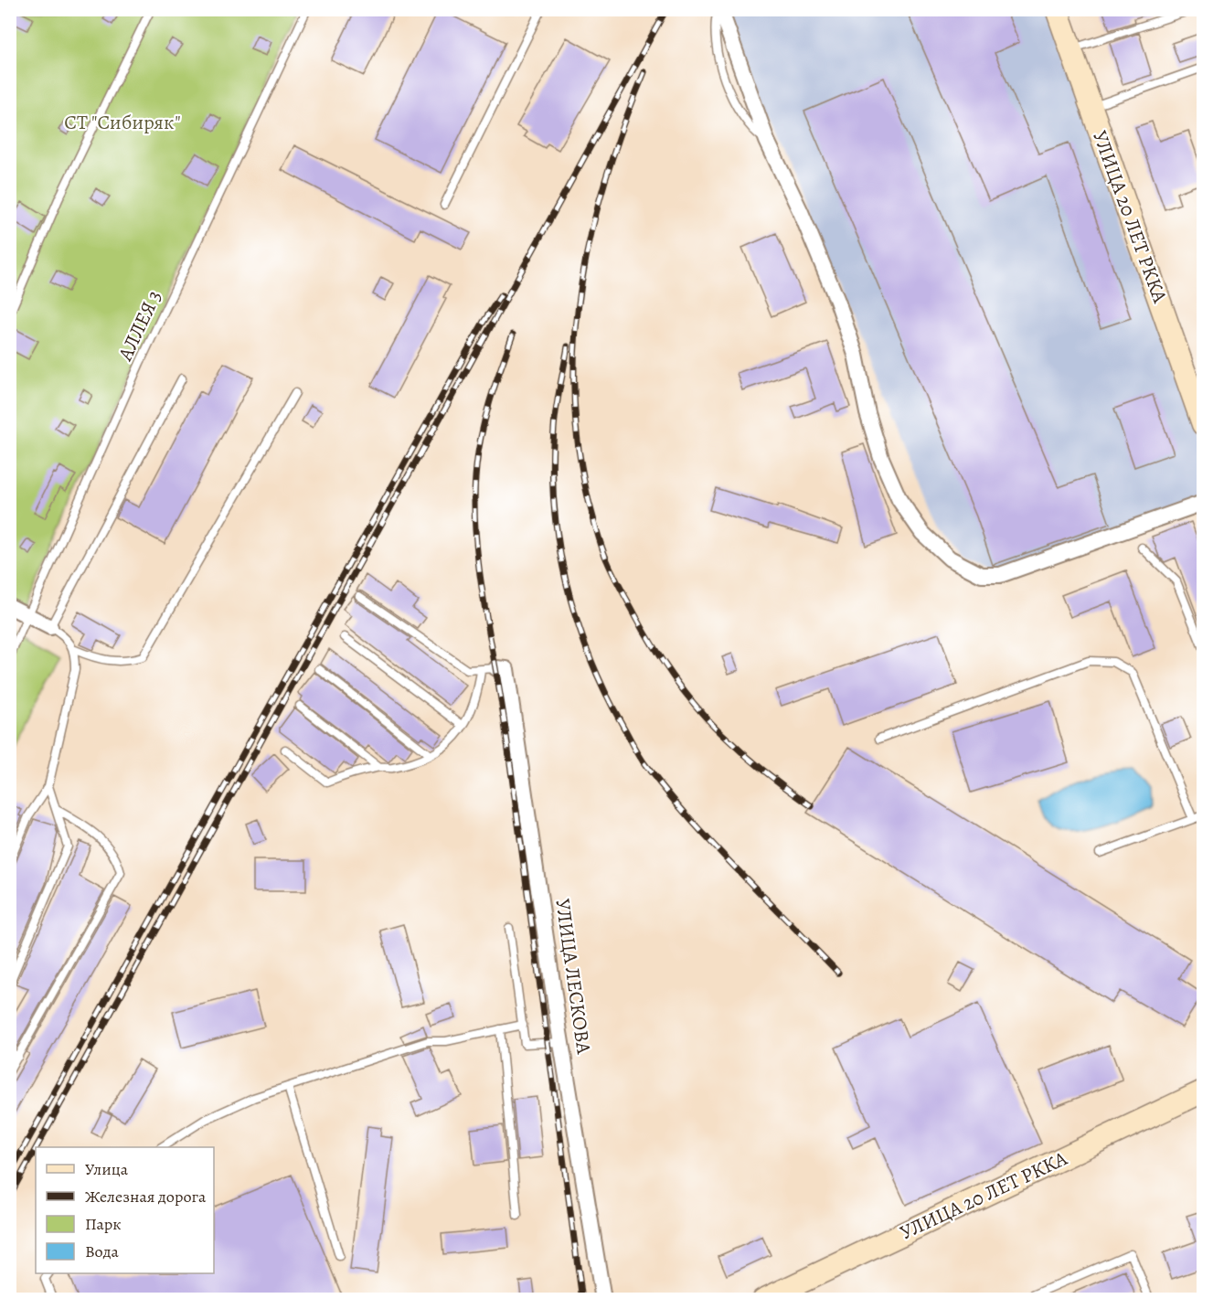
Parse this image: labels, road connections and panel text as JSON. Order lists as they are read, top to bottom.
{
  "streets": {
    "main road": ["УЛИЦА 20 ЛЕТ РККА"],
    "street": ["УЛИЦА ЛЕСКОВА"],
    "lane": ["АЛЛЕЯ 3"]
  },
  "parks": ["СТ \"Сибиряк\""],
  "legend": [
    "Улица",
    "Железная дорога",
    "Парк",
    "Вода"
  ]
}
